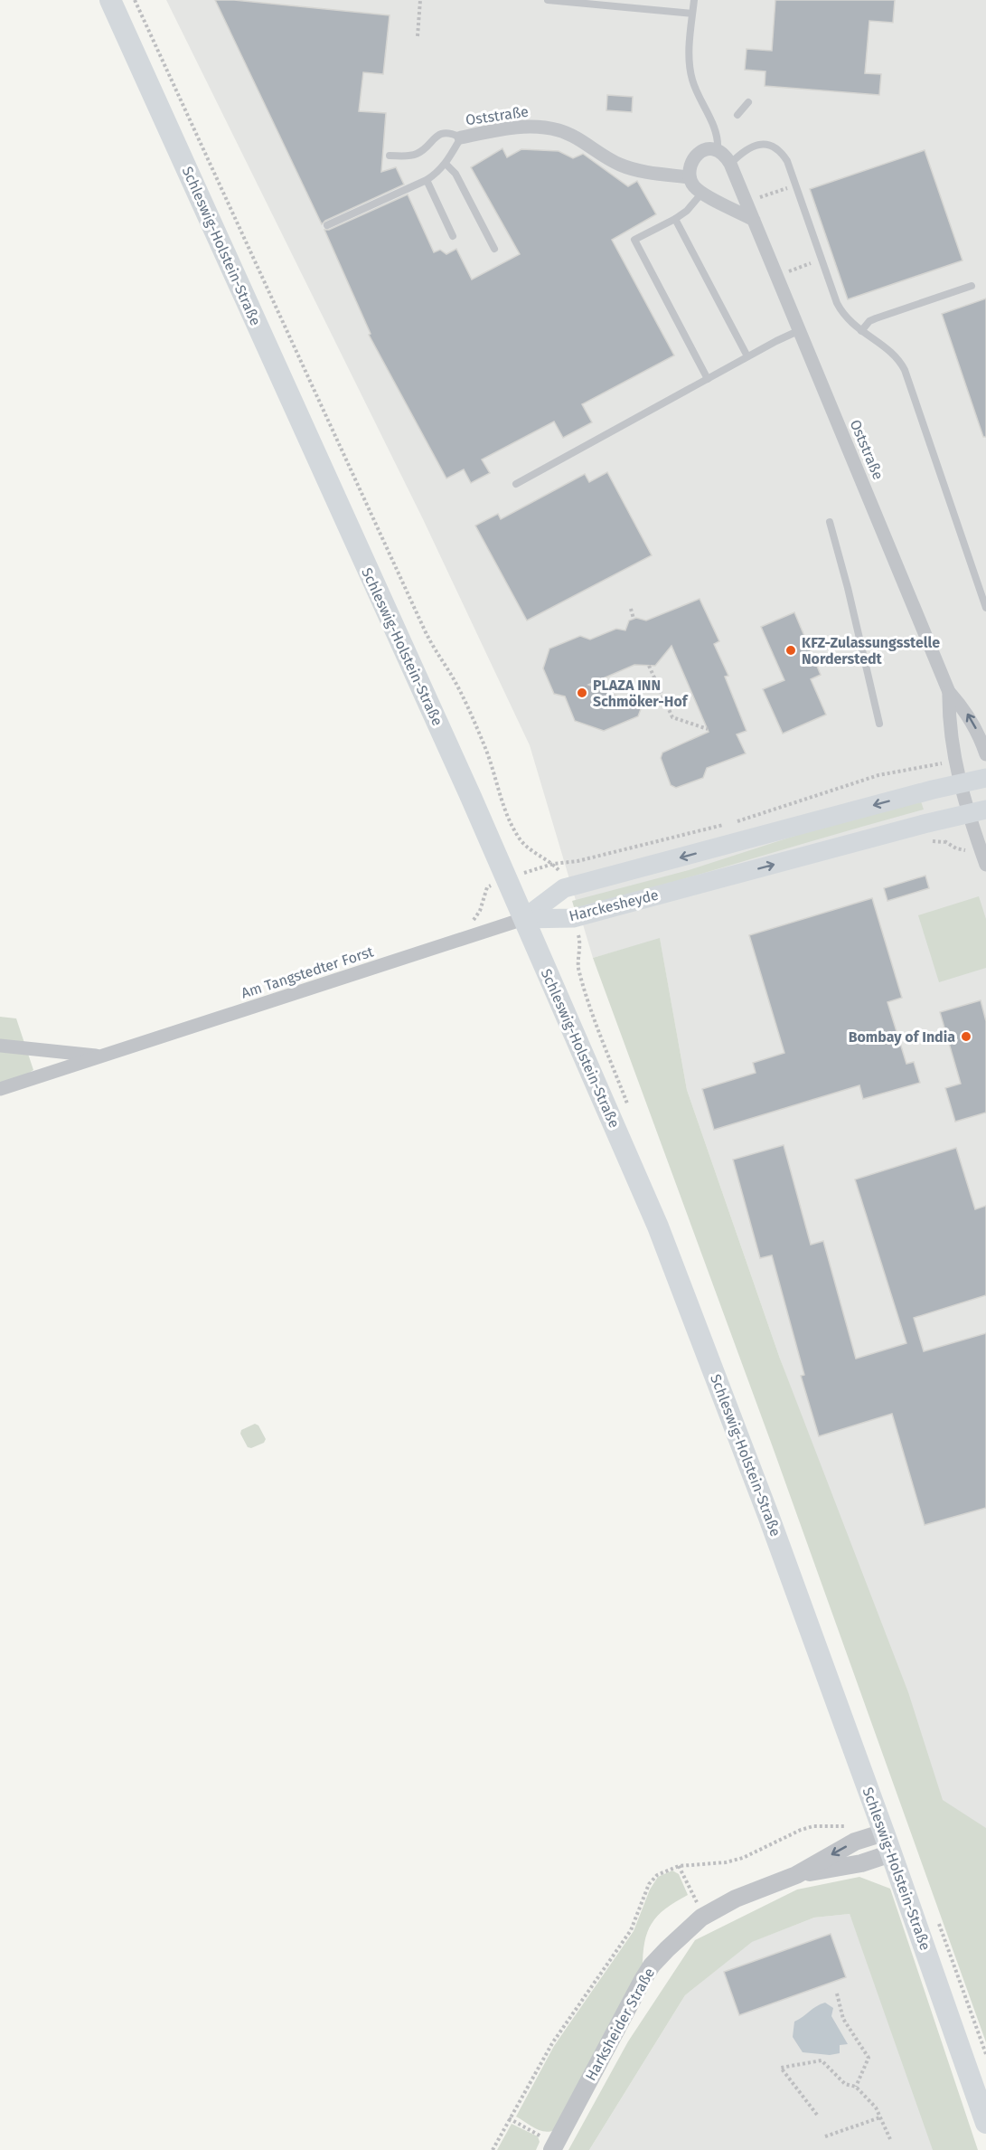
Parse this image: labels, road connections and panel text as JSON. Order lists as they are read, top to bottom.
{
  "streets": {
    "main road": ["Schleswig-Holstein-Straße", "Harckesheyde"],
    "street": ["Oststraße", "Am Tangstedter Forst", "Harksheider Straße"]
  },
  "crossings": [
    ["Oststraße", "Harckesheyde"],
    ["Schleswig-Holstein-Straße", "Harckesheyde"],
    ["Schleswig-Holstein-Straße", "Am Tangstedter Forst"],
    ["Schleswig-Holstein-Straße", "Harksheider Straße"],
    ["Harckesheyde", "Am Tangstedter Forst"]
  ],
  "places": ["KFZ-Zulassungsstelle Norderstedt", "PLAZA INN Schmöker-Hof", "Bombay of India"]
}
